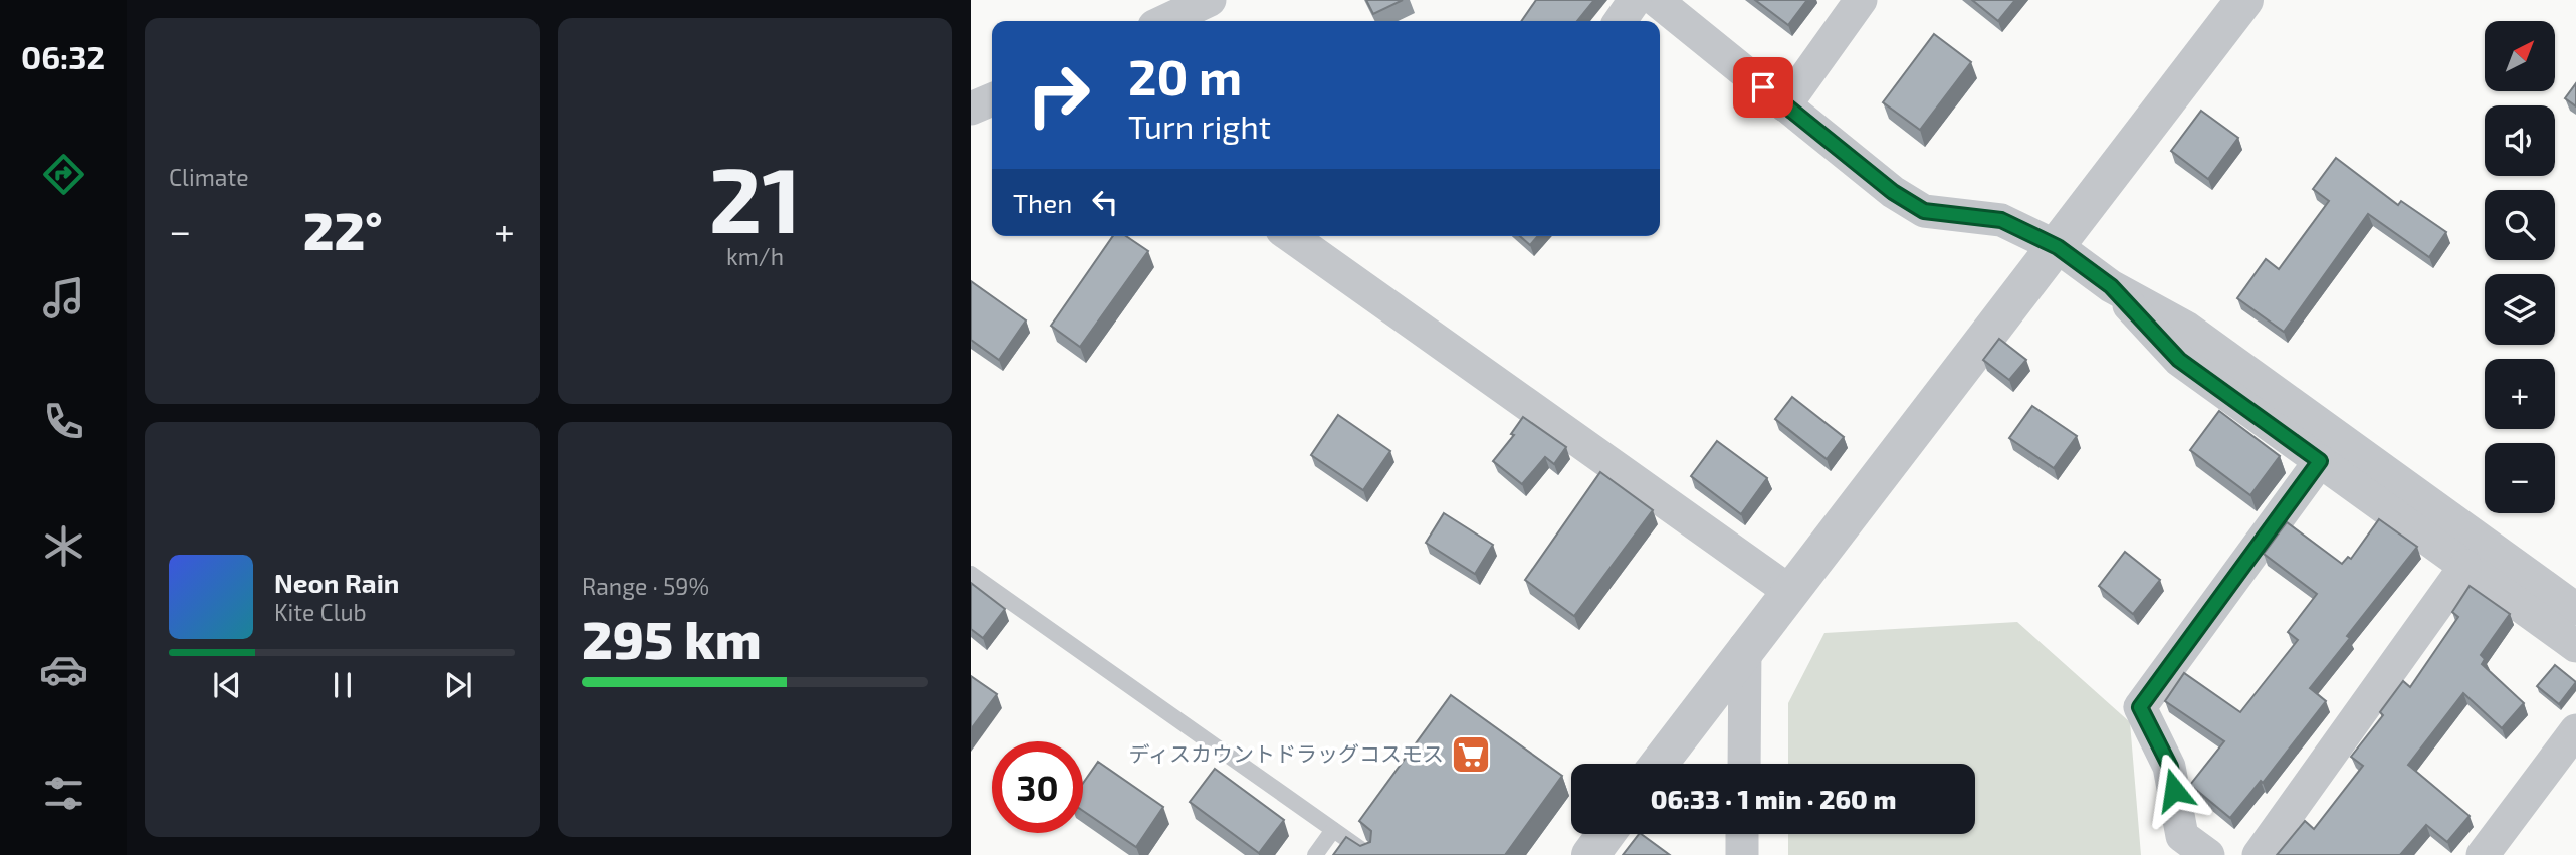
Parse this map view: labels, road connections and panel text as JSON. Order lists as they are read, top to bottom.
{
  "places": {
    "supermarket": ["ディスカウントドラッグコスモス"]
  },
  "north": "top right",
  "page": {
    "tabs": "06:32",
    "tile": [
      "Climate",
      ["21", "km/h"],
      ["Range · 59%", "295 km"]
    ],
    "map_buttons": ["+", "−"],
    "turn": ["20 m", "Turn right"],
    "then": "Then",
    "heat": ["−", "22°", "+"],
    "song": ["Neon Rain", "Kite Club"],
    "limit": "30",
    "trip": "06:33 · 1 min · 260 m"
  }
}
